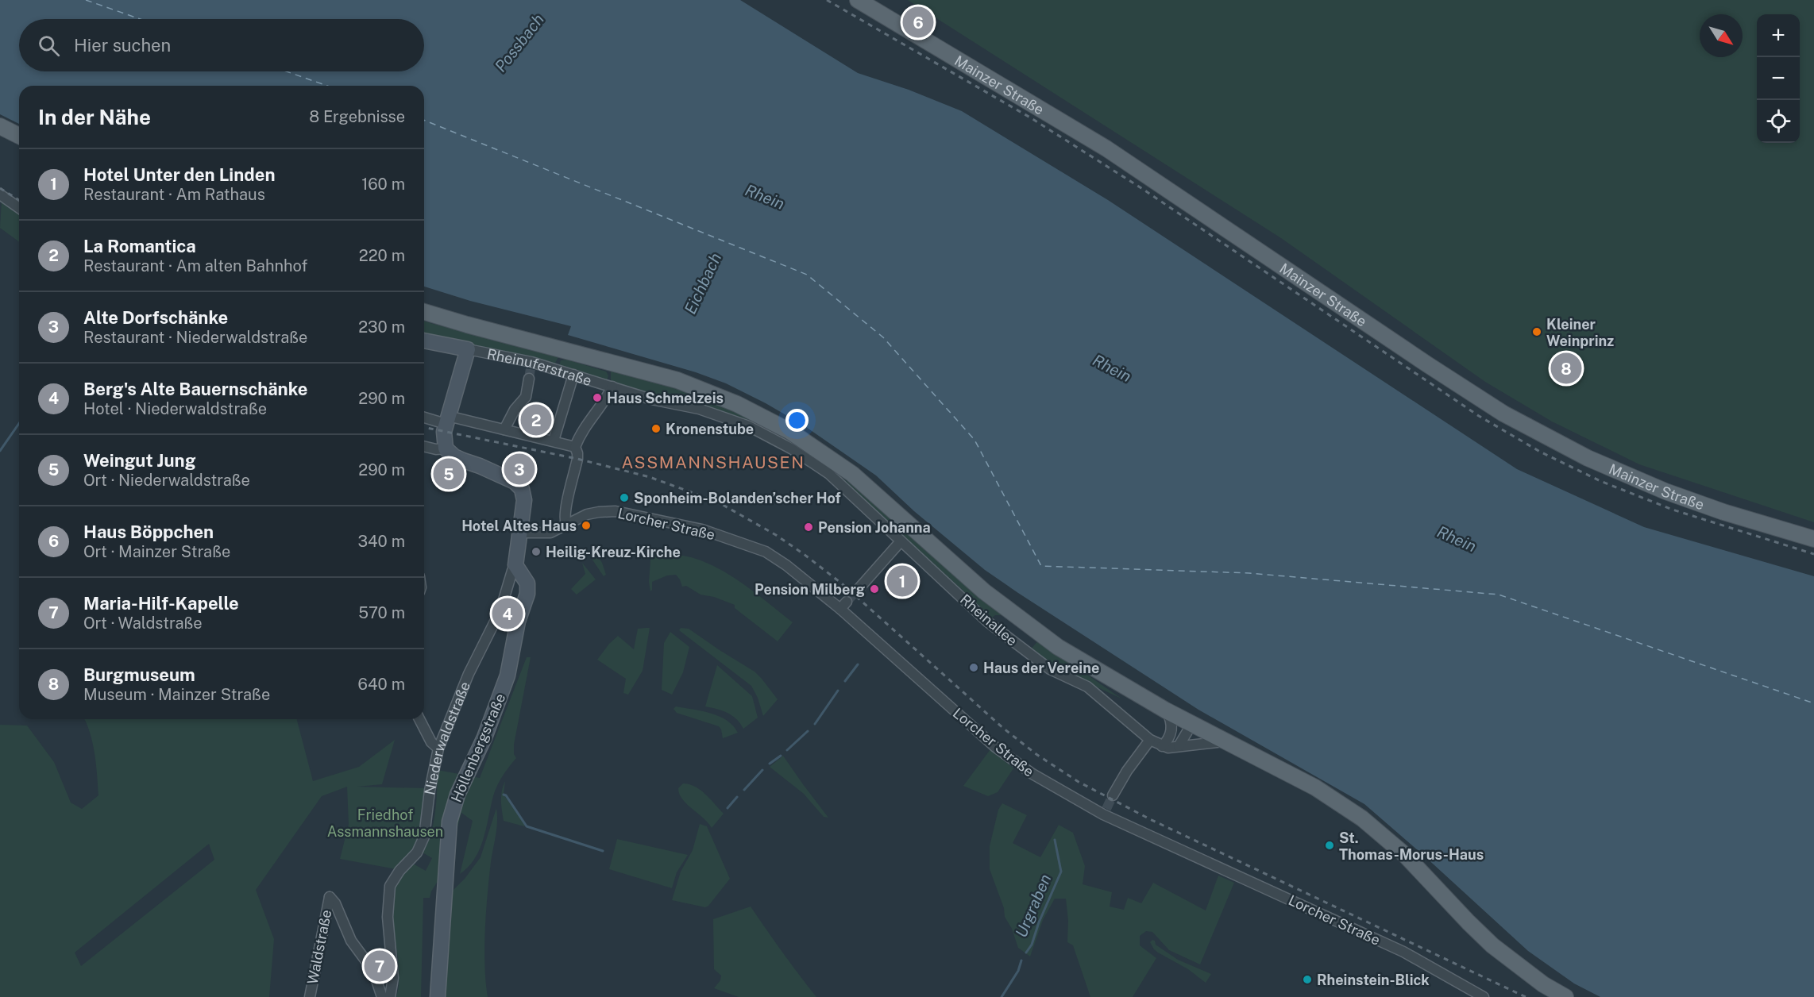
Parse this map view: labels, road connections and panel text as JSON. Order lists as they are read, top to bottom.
{
  "streets": {
    "main road": ["Mainzer Straße", "Rheinuferstraße", "Höllenbergstraße"],
    "street": [
      "Lorcher Straße",
      "Rheinallee",
      "Niederwaldstraße",
      "Waldstraße"
    ]
  },
  "crossings": [
    ["Rheinuferstraße", "Rheinallee"],
    ["Niederwaldstraße", "Höllenbergstraße"]
  ],
  "districts": ["ASSMANNSHAUSEN"],
  "water": [
    "Possbach",
    "Rhein",
    "Eichbach",
    "Urgraben"
  ],
  "parks": ["Friedhof Assmannshausen"],
  "places": [
    "Kleiner Weinprinz",
    "Haus Schmelzeis",
    "Kronenstube",
    "Sponheim-Bolanden’scher Hof",
    "Hotel Altes Haus",
    "Pension Johanna",
    "Heilig-Kreuz-Kirche",
    "Pension Milberg",
    "Haus der Vereine",
    "St. Thomas-Morus-Haus",
    "Rheinstein-Blick"
  ],
  "north": "bottom right",
  "page": {
    "pins": [
      "6",
      "8",
      "2",
      "3",
      "5",
      "1",
      "4",
      "7"
    ],
    "map_buttons": ["+", "−"],
    "search": "Hier suchen",
    "heading": ["In der Nähe", "8 Ergebnisse"],
    "list": [
      {
        "mark": "1",
        "name": "Hotel Unter den Linden",
        "note": "Restaurant · Am Rathaus",
        "value": "160 m"
      },
      {
        "mark": "2",
        "name": "La Romantica",
        "note": "Restaurant · Am alten Bahnhof",
        "value": "220 m"
      },
      {
        "mark": "3",
        "name": "Alte Dorfschänke",
        "note": "Restaurant · Niederwaldstraße",
        "value": "230 m"
      },
      {
        "mark": "4",
        "name": "Berg's Alte Bauernschänke",
        "note": "Hotel · Niederwaldstraße",
        "value": "290 m"
      },
      {
        "mark": "5",
        "name": "Weingut Jung",
        "note": "Ort · Niederwaldstraße",
        "value": "290 m"
      },
      {
        "mark": "6",
        "name": "Haus Böppchen",
        "note": "Ort · Mainzer Straße",
        "value": "340 m"
      },
      {
        "mark": "7",
        "name": "Maria-Hilf-Kapelle",
        "note": "Ort · Waldstraße",
        "value": "570 m"
      },
      {
        "mark": "8",
        "name": "Burgmuseum",
        "note": "Museum · Mainzer Straße",
        "value": "640 m"
      }
    ]
  }
}
